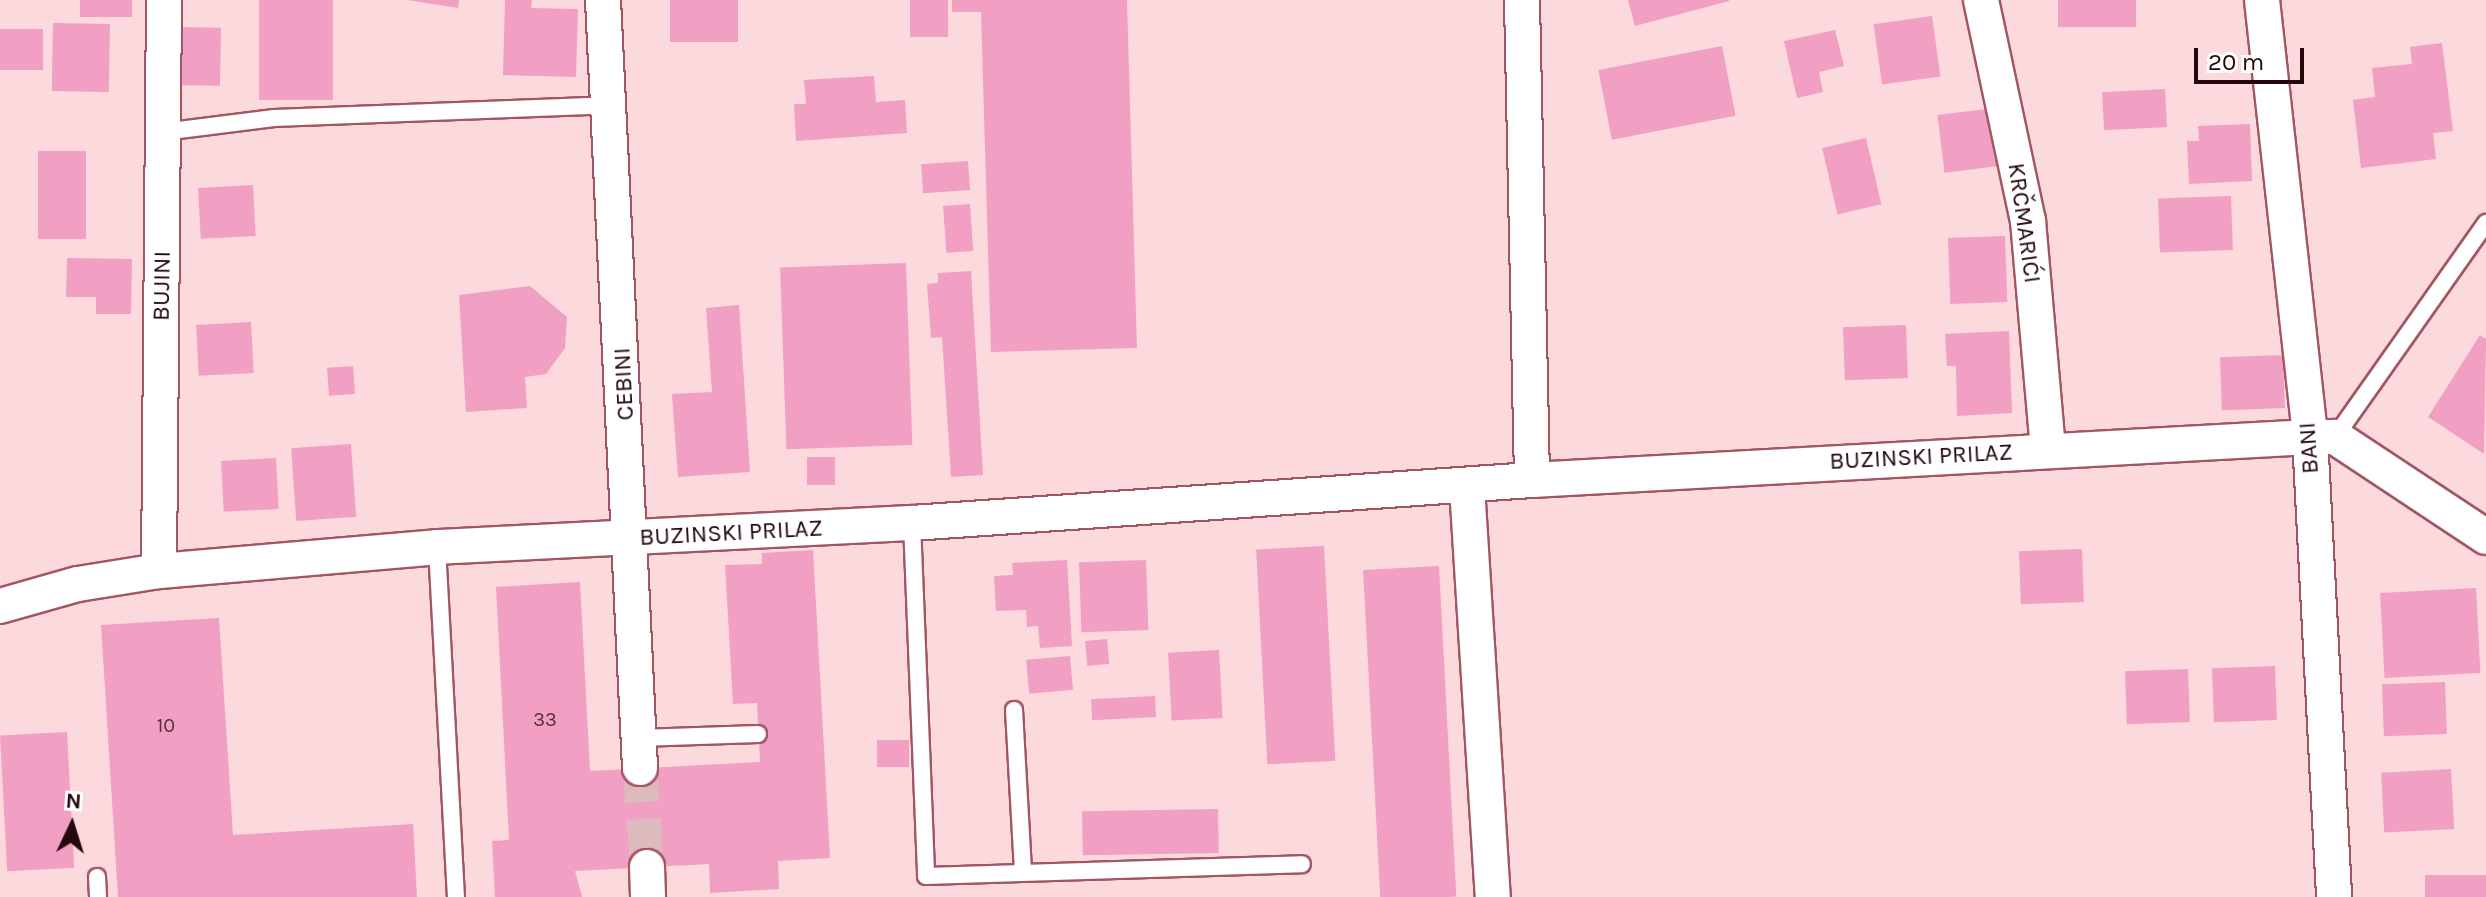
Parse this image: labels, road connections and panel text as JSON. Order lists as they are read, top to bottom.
{
  "streets": {
    "street": [
      "KRČMARIĆI",
      "BUJINI",
      "CEBINI",
      "BANI",
      "BUZINSKI PRILAZ"
    ]
  },
  "crossings": [
    ["KRČMARIĆI", "BUZINSKI PRILAZ"],
    ["BUJINI", "BUZINSKI PRILAZ"],
    ["CEBINI", "BUZINSKI PRILAZ"],
    ["BANI", "BUZINSKI PRILAZ"]
  ],
  "house_numbers": ["33", "10"],
  "scale_bar": "20 m",
  "north": "top"
}
